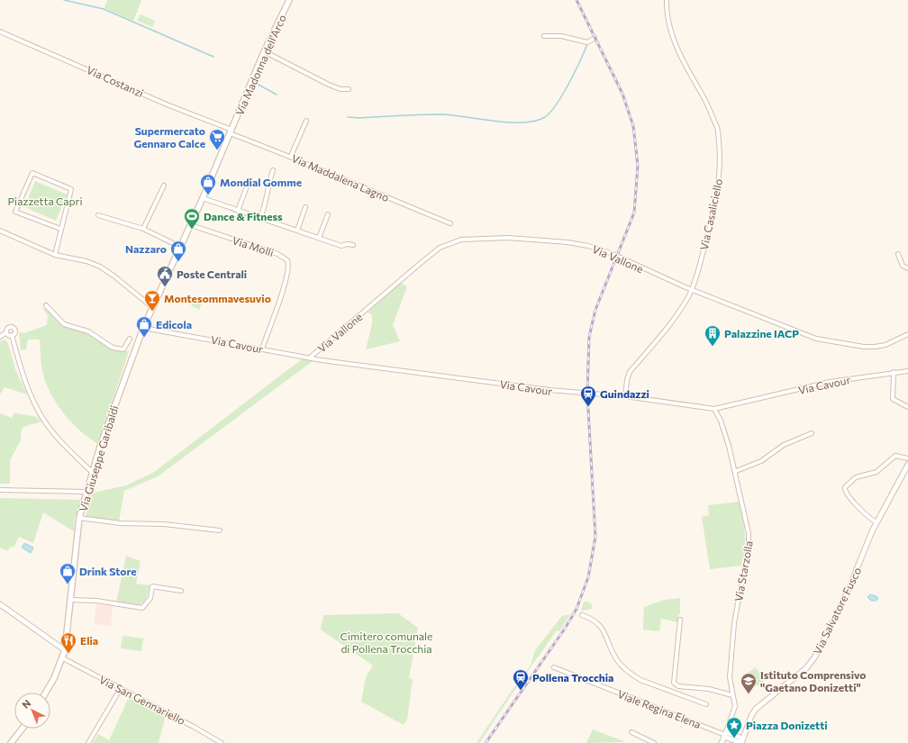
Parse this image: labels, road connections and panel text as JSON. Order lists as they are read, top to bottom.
{
  "streets": {
    "main road": ["Via Madonna dell'Arco", "Via Giuseppe Garibaldi"],
    "street": [
      "Via Costanzi",
      "Via Maddalena Lagno",
      "Via Casaliciello",
      "Via Molli",
      "Via Vallone",
      "Via Cavour",
      "Via Starzolla",
      "Via Salvatore Fusco",
      "Via San Gennariello",
      "Viale Regina Elena"
    ]
  },
  "crossings": [
    ["Via Madonna dell'Arco", "Via Costanzi"],
    ["Via Madonna dell'Arco", "Via Maddalena Lagno"],
    ["Via Madonna dell'Arco", "Via Molli"],
    ["Via Madonna dell'Arco", "Via Giuseppe Garibaldi"],
    ["Via Costanzi", "Via Maddalena Lagno"],
    ["Via Casaliciello", "Via Vallone"],
    ["Via Casaliciello", "Via Cavour"],
    ["Via Molli", "Via Cavour"],
    ["Via Molli", "Via Giuseppe Garibaldi"],
    ["Via Vallone", "Via Cavour"],
    ["Via Cavour", "Via Giuseppe Garibaldi"],
    ["Via Cavour", "Via Starzolla"],
    ["Via Giuseppe Garibaldi", "Via San Gennariello"],
    ["Via Starzolla", "Viale Regina Elena"]
  ],
  "parks": ["Piazzetta Capri", "Cimitero comunale di Pollena Trocchia"],
  "places": {
    "supermarket": ["Supermercato Gennaro Calce"],
    "shop": [
      "Mondial Gomme",
      "Nazzaro",
      "Edicola",
      "Drink Store"
    ],
    "sports": ["Dance & Fitness"],
    "public building": ["Poste Centrali"],
    "bar": ["Montesommavesuvio"],
    "building": ["Palazzine IACP"],
    "station": ["Guindazzi", "Pollena Trocchia"],
    "restaurant": ["Elia"],
    "school or university": ["Istituto Comprensivo \"Gaetano Donizetti\""],
    "place": ["Piazza Donizetti"]
  },
  "north": "top left"
}
